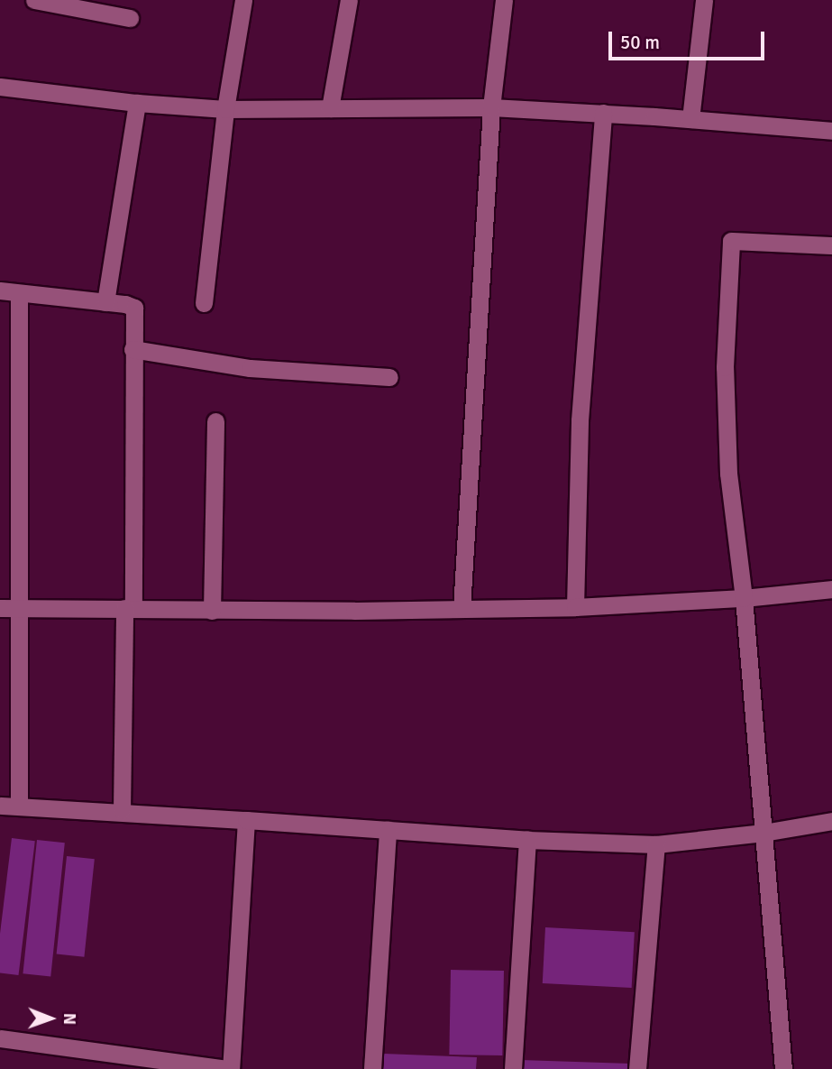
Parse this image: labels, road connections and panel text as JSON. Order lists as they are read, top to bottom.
{
  "scale_bar": "50 m",
  "north": "right"
}
